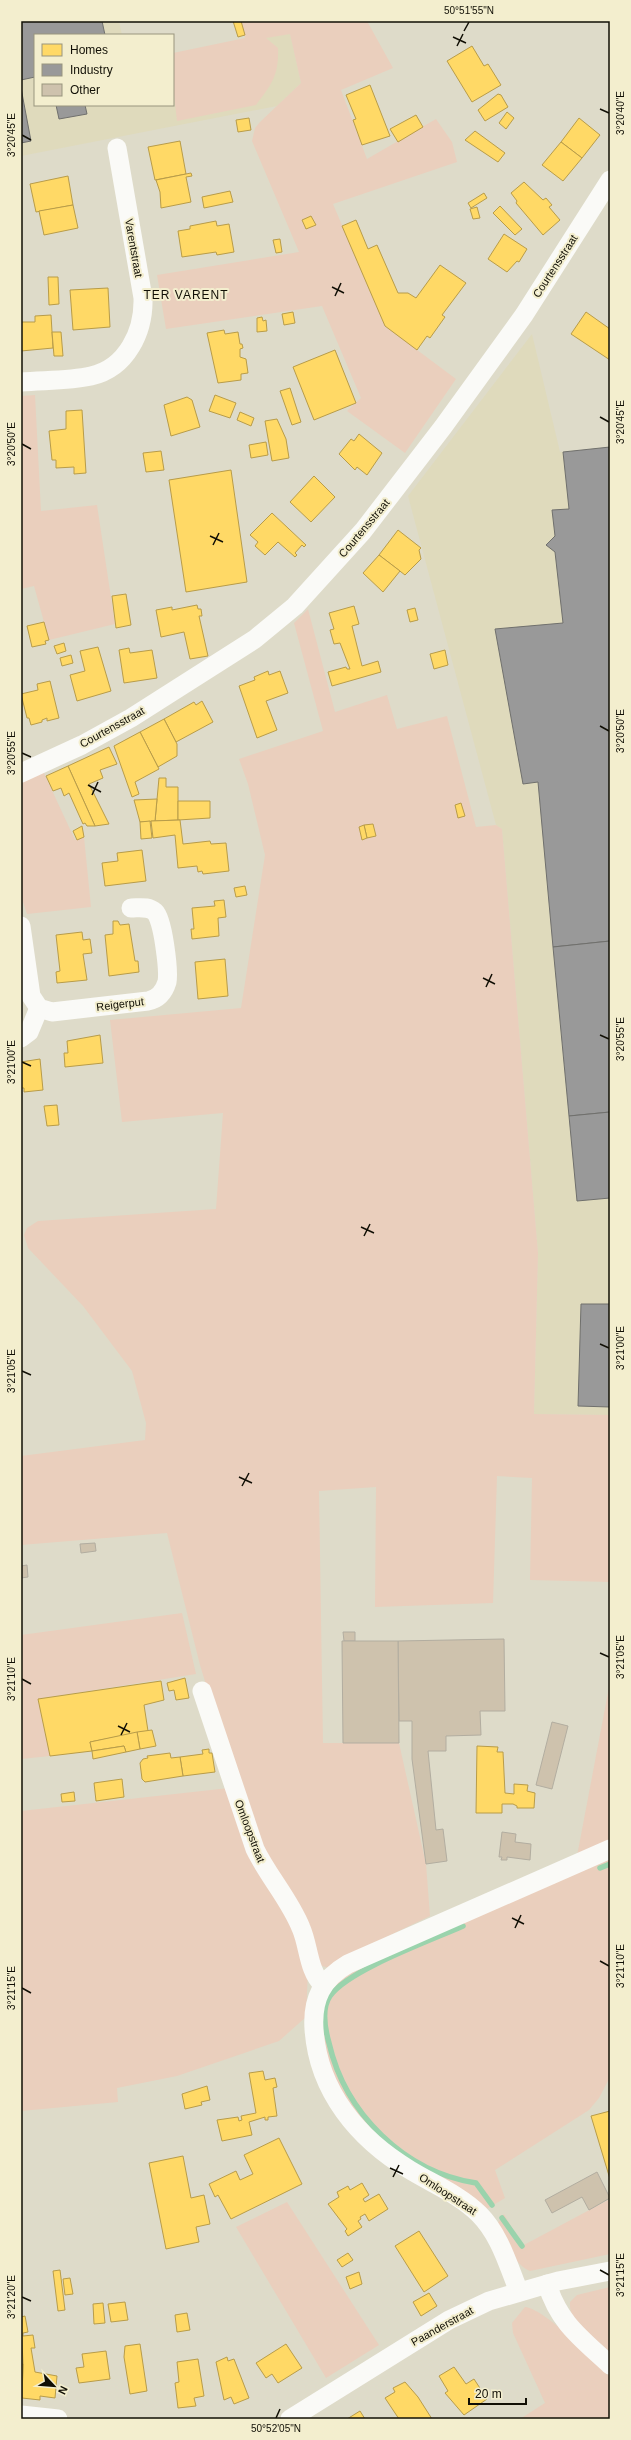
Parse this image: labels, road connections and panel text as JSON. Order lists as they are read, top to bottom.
{
  "streets": {
    "street": [
      "Varentstraat",
      "Courtensstraat",
      "Reigerput",
      "Omloopstraat",
      "Paanderstraat"
    ]
  },
  "crossings": [
    ["Omloopstraat", "Paanderstraat"]
  ],
  "districts": ["TER VARENT"],
  "legend": ["Homes", "Industry", "Other"],
  "scale_bar": "20 m",
  "north": "bottom right",
  "coordinates": [
    "50°51'55\"N",
    "3°20'40\"E",
    "3°20'45\"E",
    "3°20'50\"E",
    "3°20'55\"E",
    "3°21'00\"E",
    "3°21'05\"E",
    "3°21'10\"E",
    "3°21'15\"E",
    "3°21'20\"E",
    "50°52'05\"N"
  ]
}
